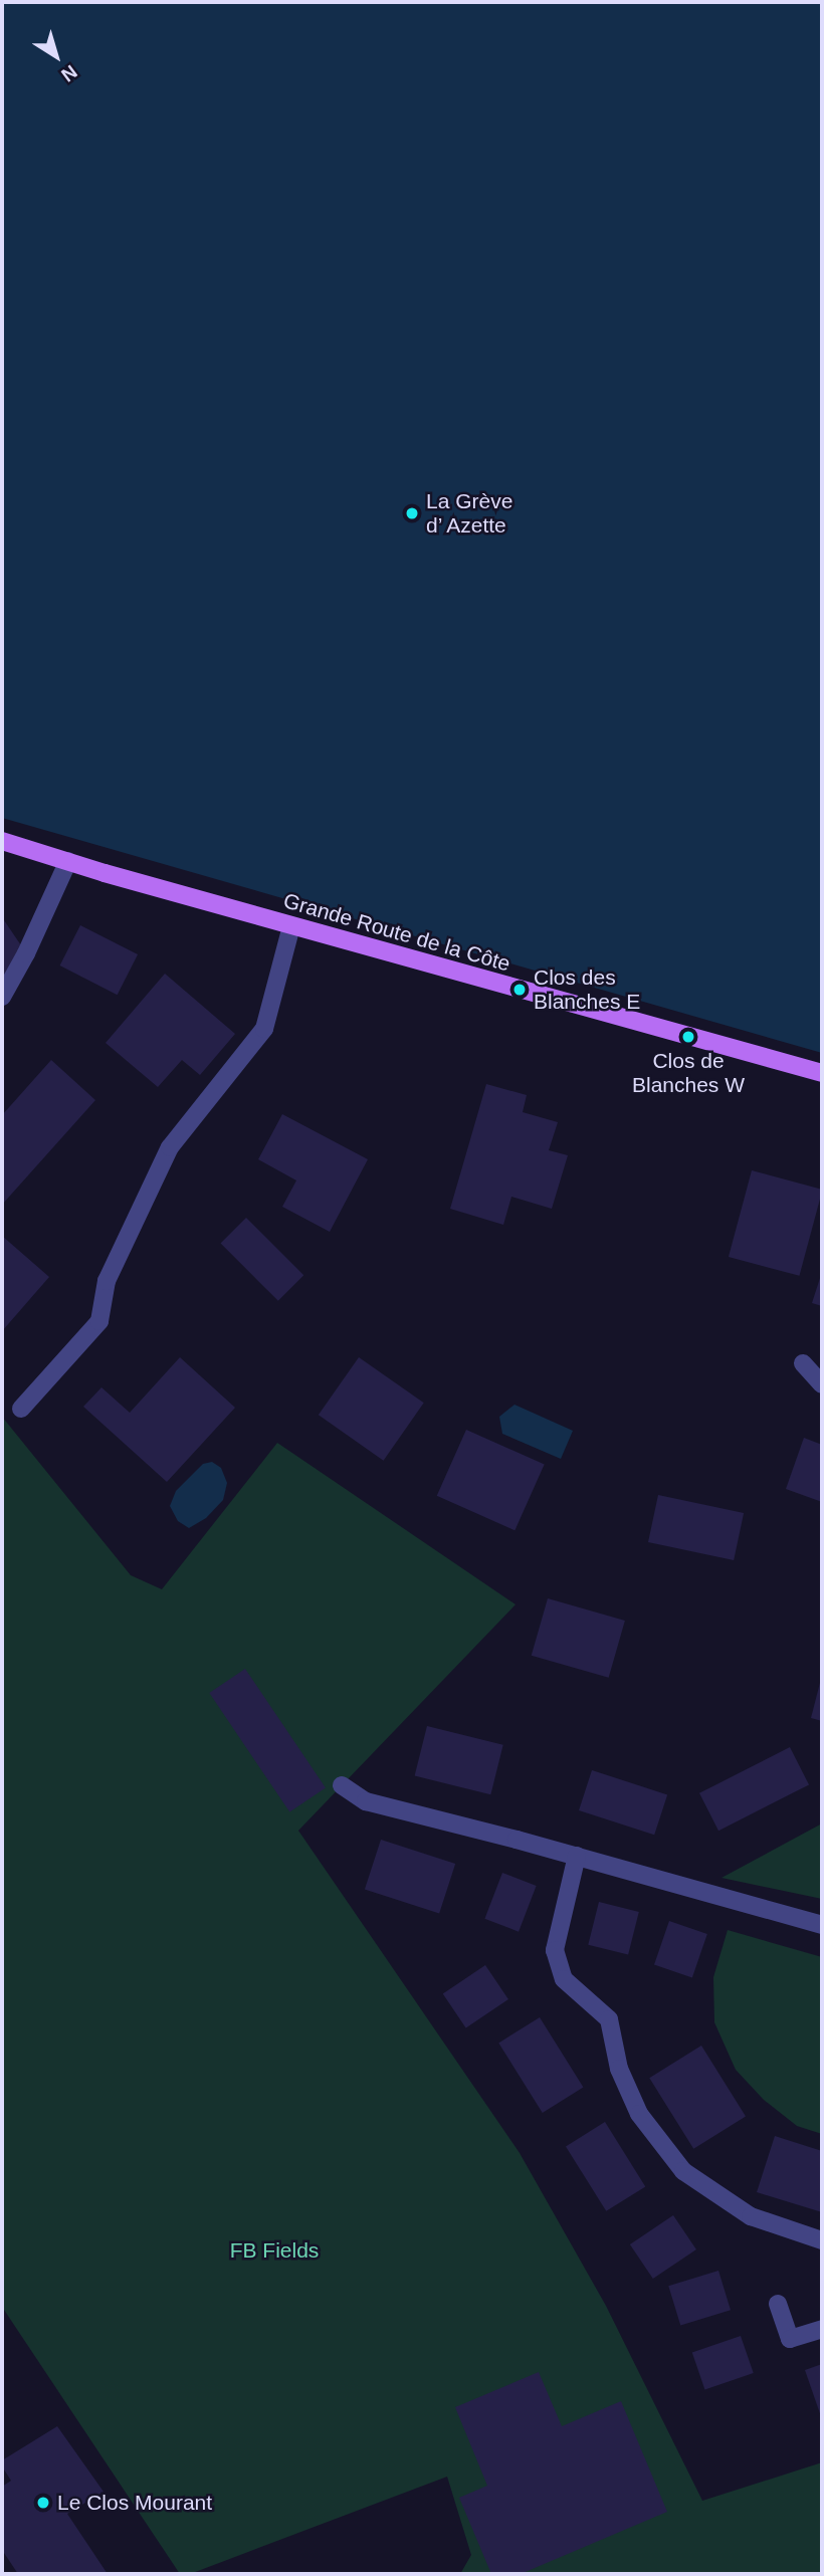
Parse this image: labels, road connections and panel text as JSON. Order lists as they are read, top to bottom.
{
  "streets": {
    "main road": ["Grande Route de la Côte"]
  },
  "parks": ["FB Fields"],
  "places": [
    "La Grève d’ Azette",
    "Clos des Blanches E",
    "Clos de Blanches W",
    "Le Clos Mourant"
  ],
  "north": "bottom right"
}
